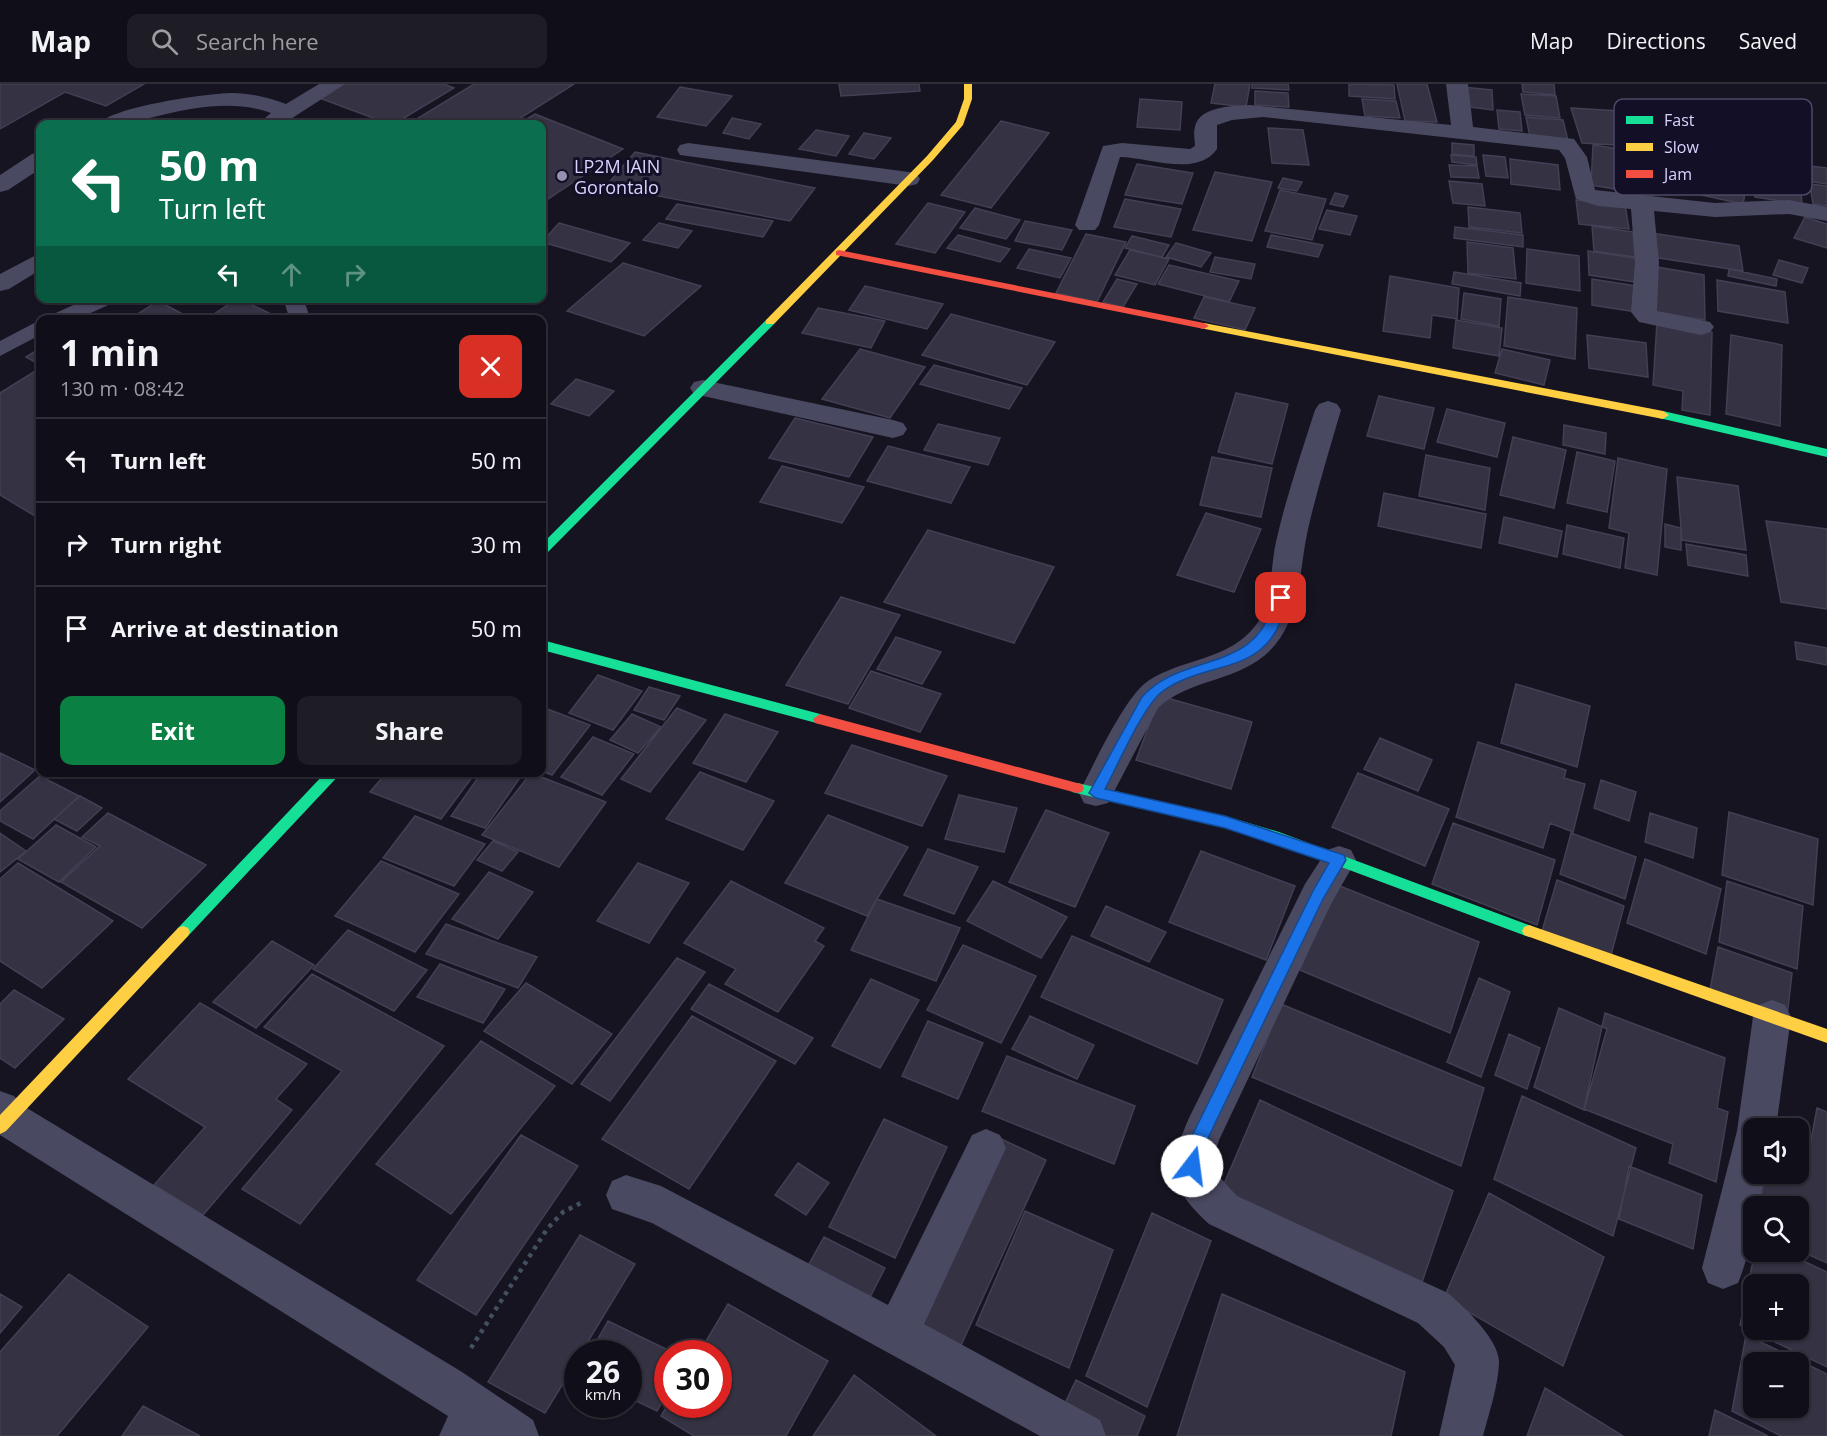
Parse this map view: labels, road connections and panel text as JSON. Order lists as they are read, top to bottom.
{
  "places": ["LP2M IAIN Gorontalo"],
  "legend": ["Fast", "Slow", "Jam"],
  "page": {
    "header": "Map",
    "search": "Search here",
    "nav": ["Map", "Directions", "Saved"],
    "turn": ["50 m", "Turn left"],
    "heading": ["1 min", "130 m · 08:42"],
    "list": [
      {
        "name": "Turn left",
        "value": "50 m"
      },
      {
        "name": "Turn right",
        "value": "30 m"
      },
      {
        "name": "Arrive at destination",
        "value": "50 m"
      }
    ],
    "buttons": ["Exit", "Share"],
    "map_buttons": ["+", "−"],
    "speed": "26 km/h",
    "limit": "30"
  }
}
